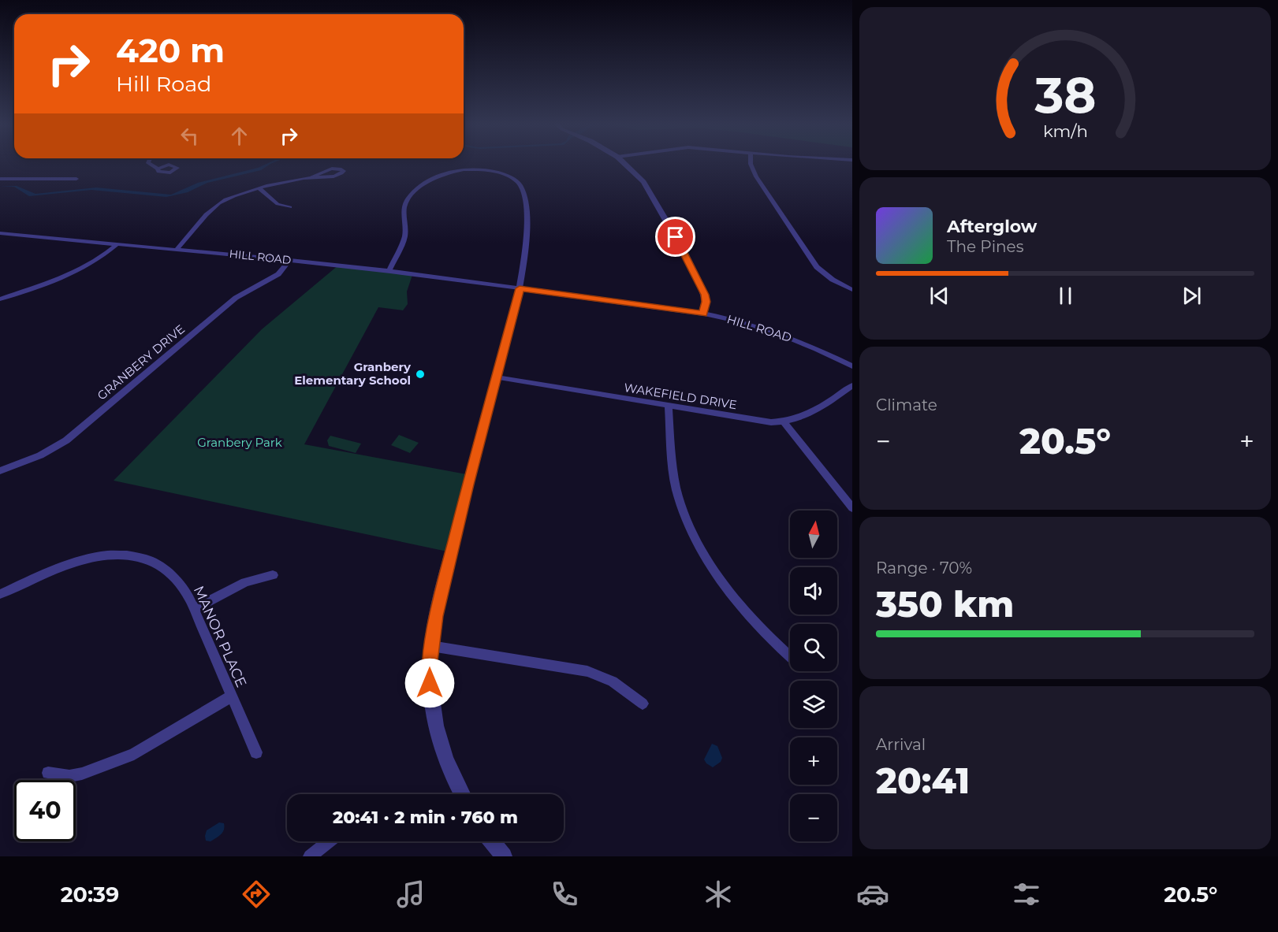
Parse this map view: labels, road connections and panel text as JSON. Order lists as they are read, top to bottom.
{
  "streets": {
    "street": [
      "HILL ROAD",
      "GRANBERY DRIVE",
      "WAKEFIELD DRIVE",
      "MANOR PLACE"
    ]
  },
  "crossings": [
    ["HILL ROAD", "GRANBERY DRIVE"]
  ],
  "parks": ["Granbery Park"],
  "places": ["Granbery Elementary School"],
  "north": "top",
  "page": {
    "turn": ["420 m", "Hill Road"],
    "song": ["Afterglow", "The Pines"],
    "tile": [
      "Climate",
      ["Range · 70%", "350 km"],
      ["Arrival", "20:41"]
    ],
    "heat": ["−", "20.5°", "+"],
    "map_buttons": ["+", "−"],
    "limit": "40",
    "trip": "20:41 · 2 min · 760 m",
    "tabs": ["20:39", "20.5°"],
    "gauge": ["38", "km/h"]
  }
}
